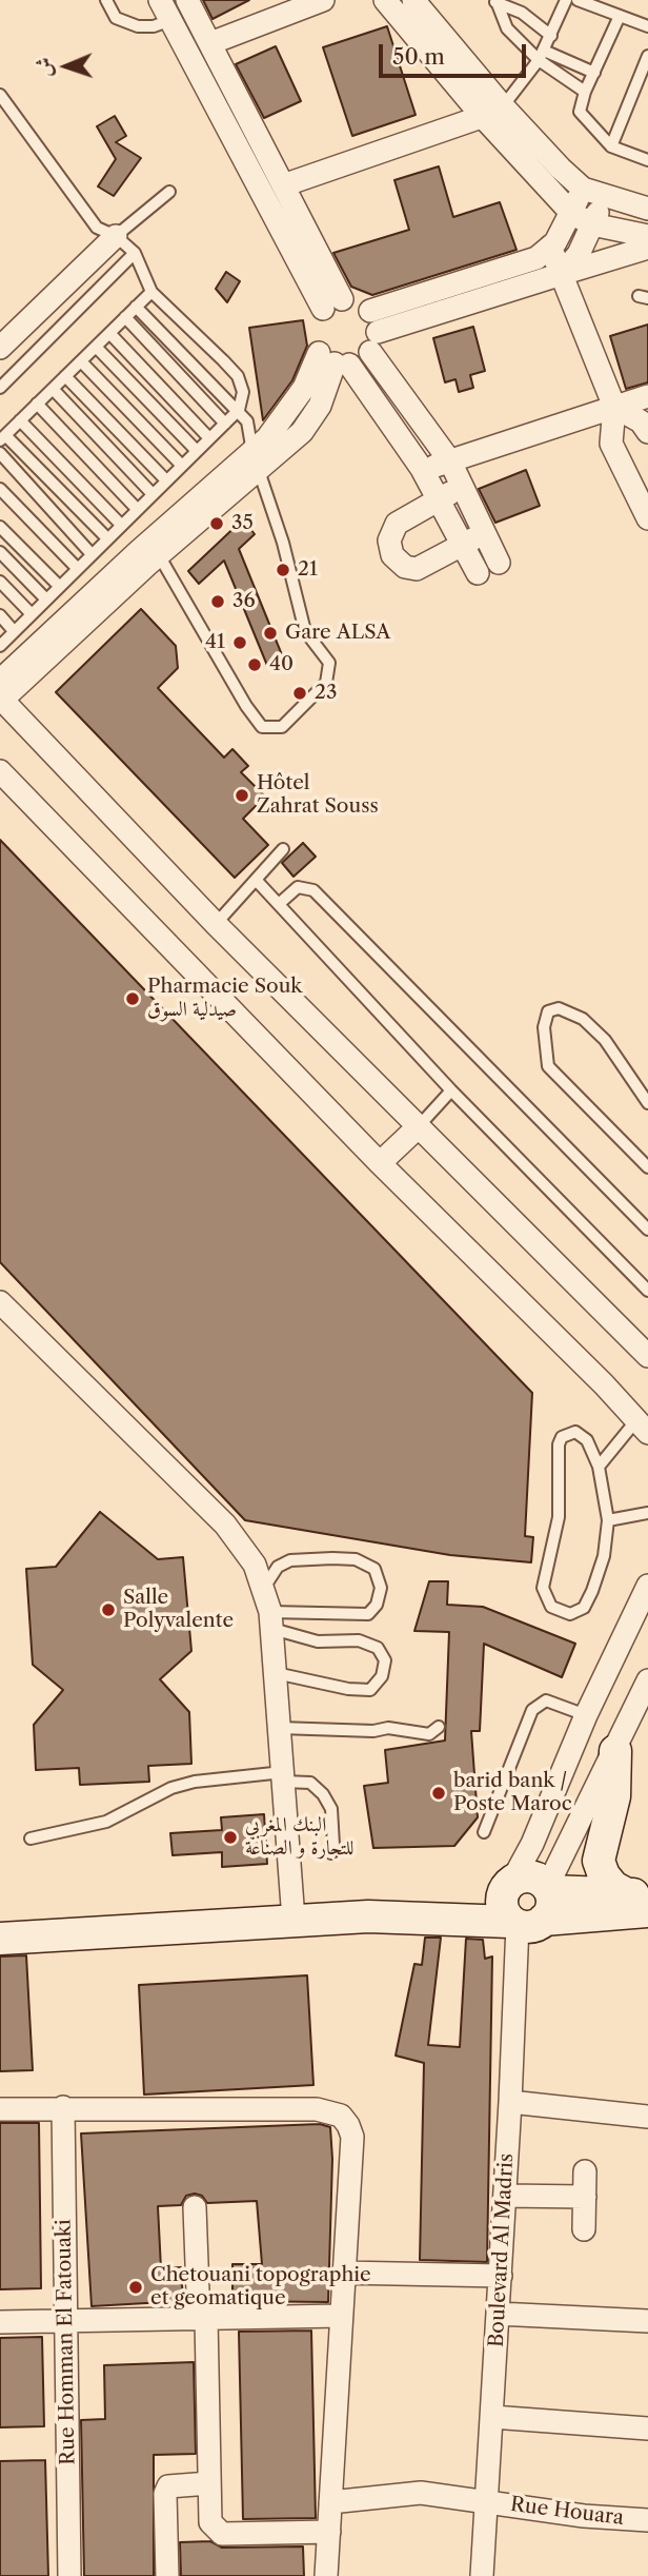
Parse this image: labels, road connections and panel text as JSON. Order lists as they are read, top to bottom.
{
  "streets": {
    "street": ["Boulevard Al Madris", "Rue Homman El Fatouaki", "Rue Houara"]
  },
  "crossings": [
    ["Boulevard Al Madris", "Rue Houara"]
  ],
  "places": [
    "35",
    "21",
    "36",
    "Gare ALSA",
    "41",
    "40",
    "23",
    "Hôtel Zahrat Souss",
    "Pharmacie Souk صيدلية السوق",
    "Salle Polyvalente",
    "barid bank / Poste Maroc",
    "البنك المغربي للتجارة و الصناعة",
    "Chetouani topographie et geomatique"
  ],
  "scale_bar": "50 m",
  "north": "left"
}
